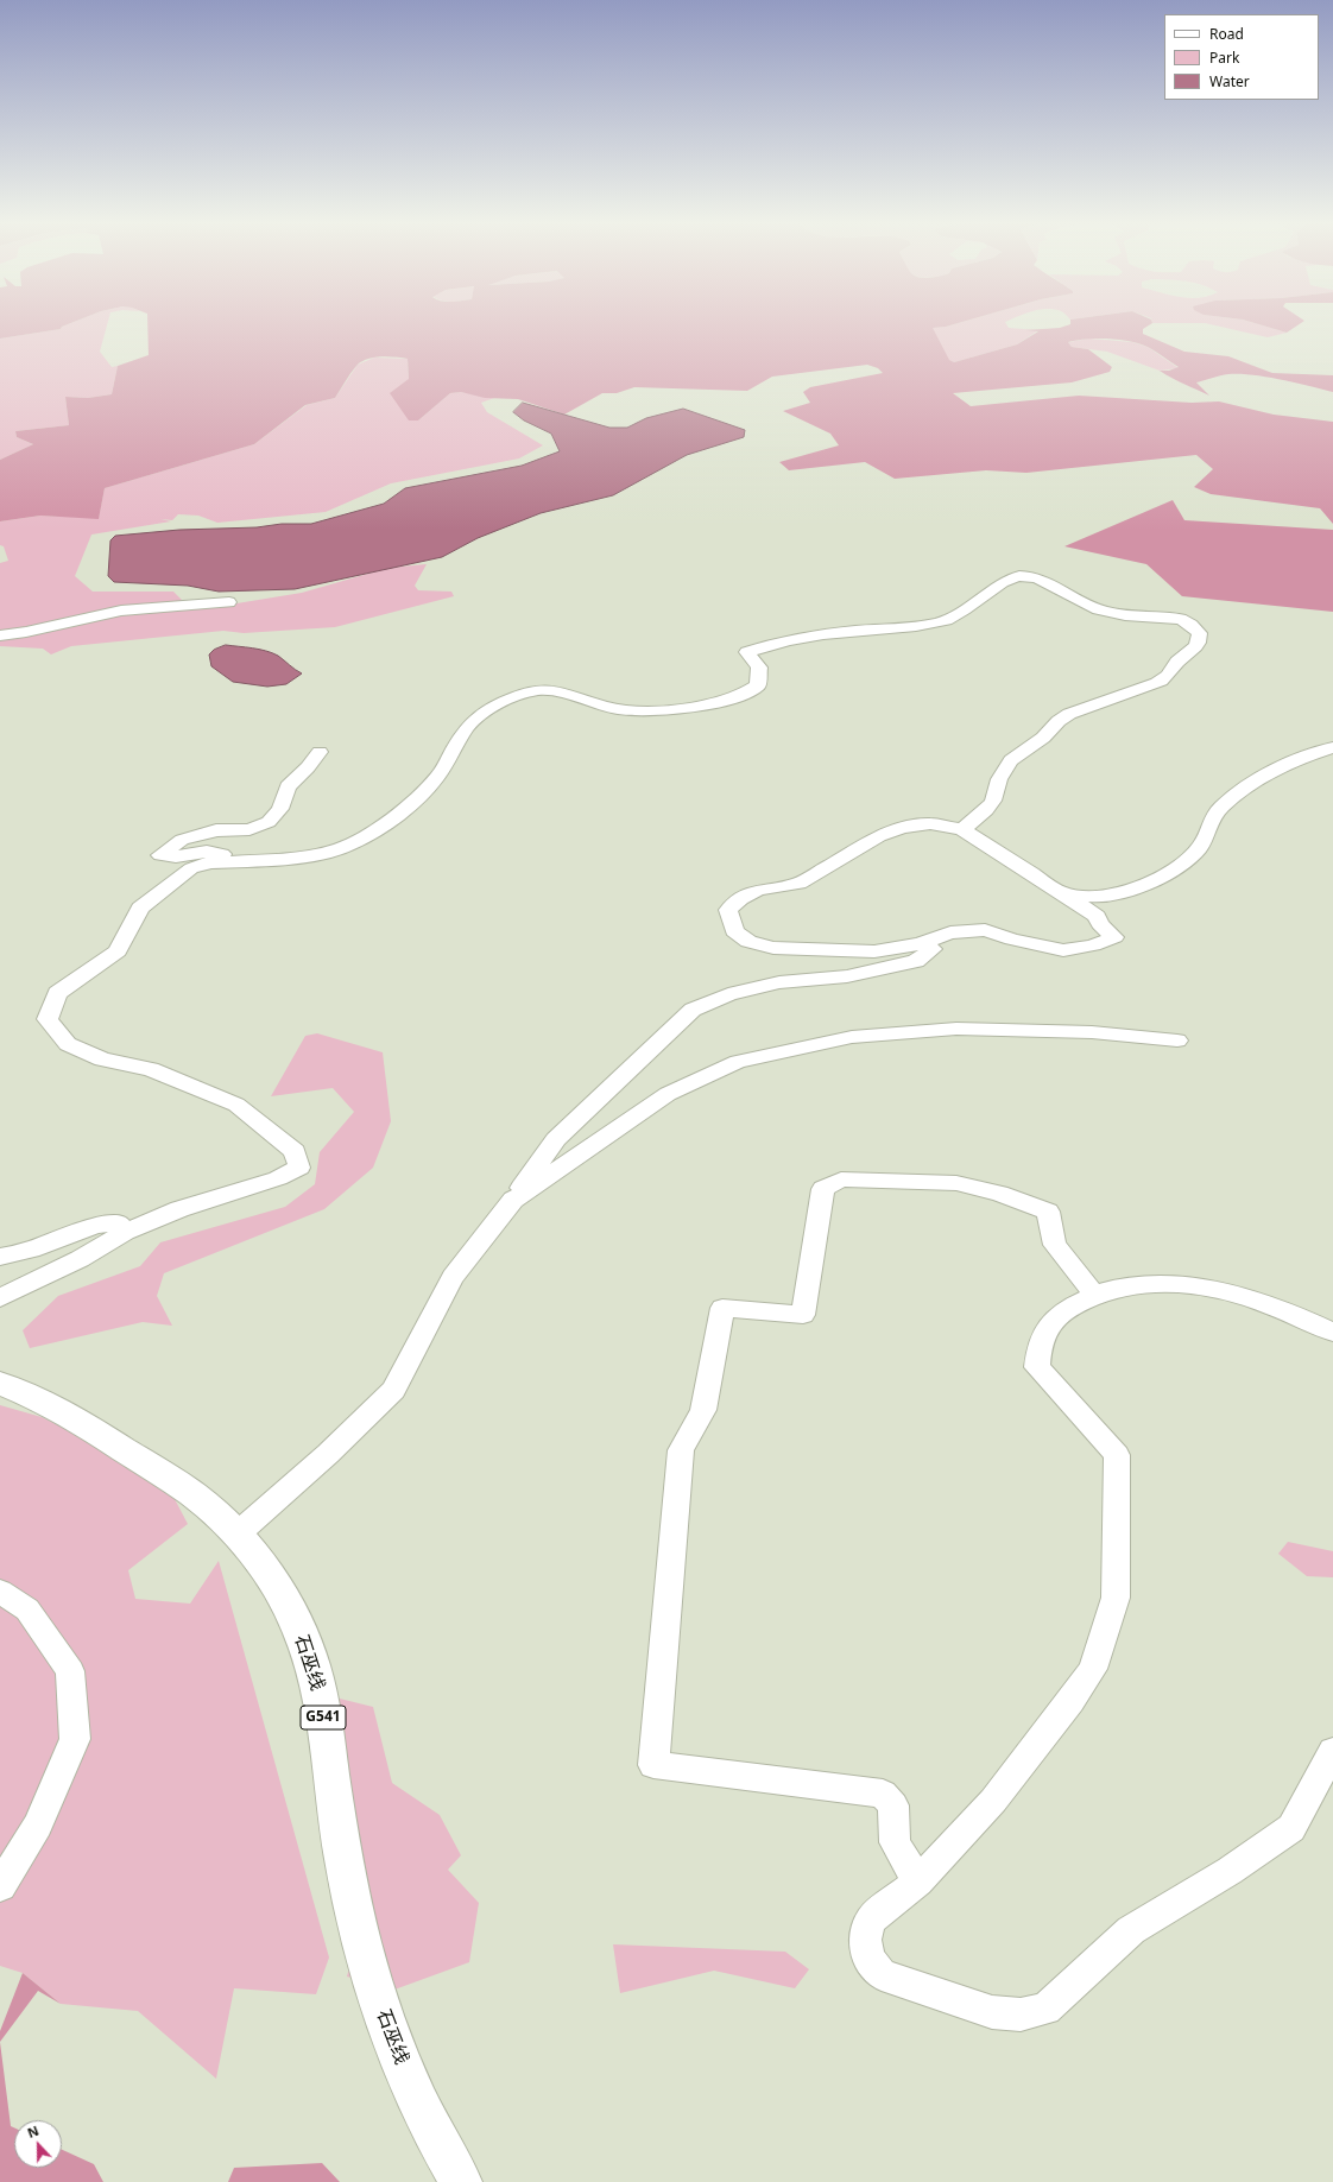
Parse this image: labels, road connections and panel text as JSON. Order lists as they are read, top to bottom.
{
  "streets": {
    "highway": ["石巫线", "G541"]
  },
  "legend": ["Road", "Park", "Water"],
  "north": "top"
}
